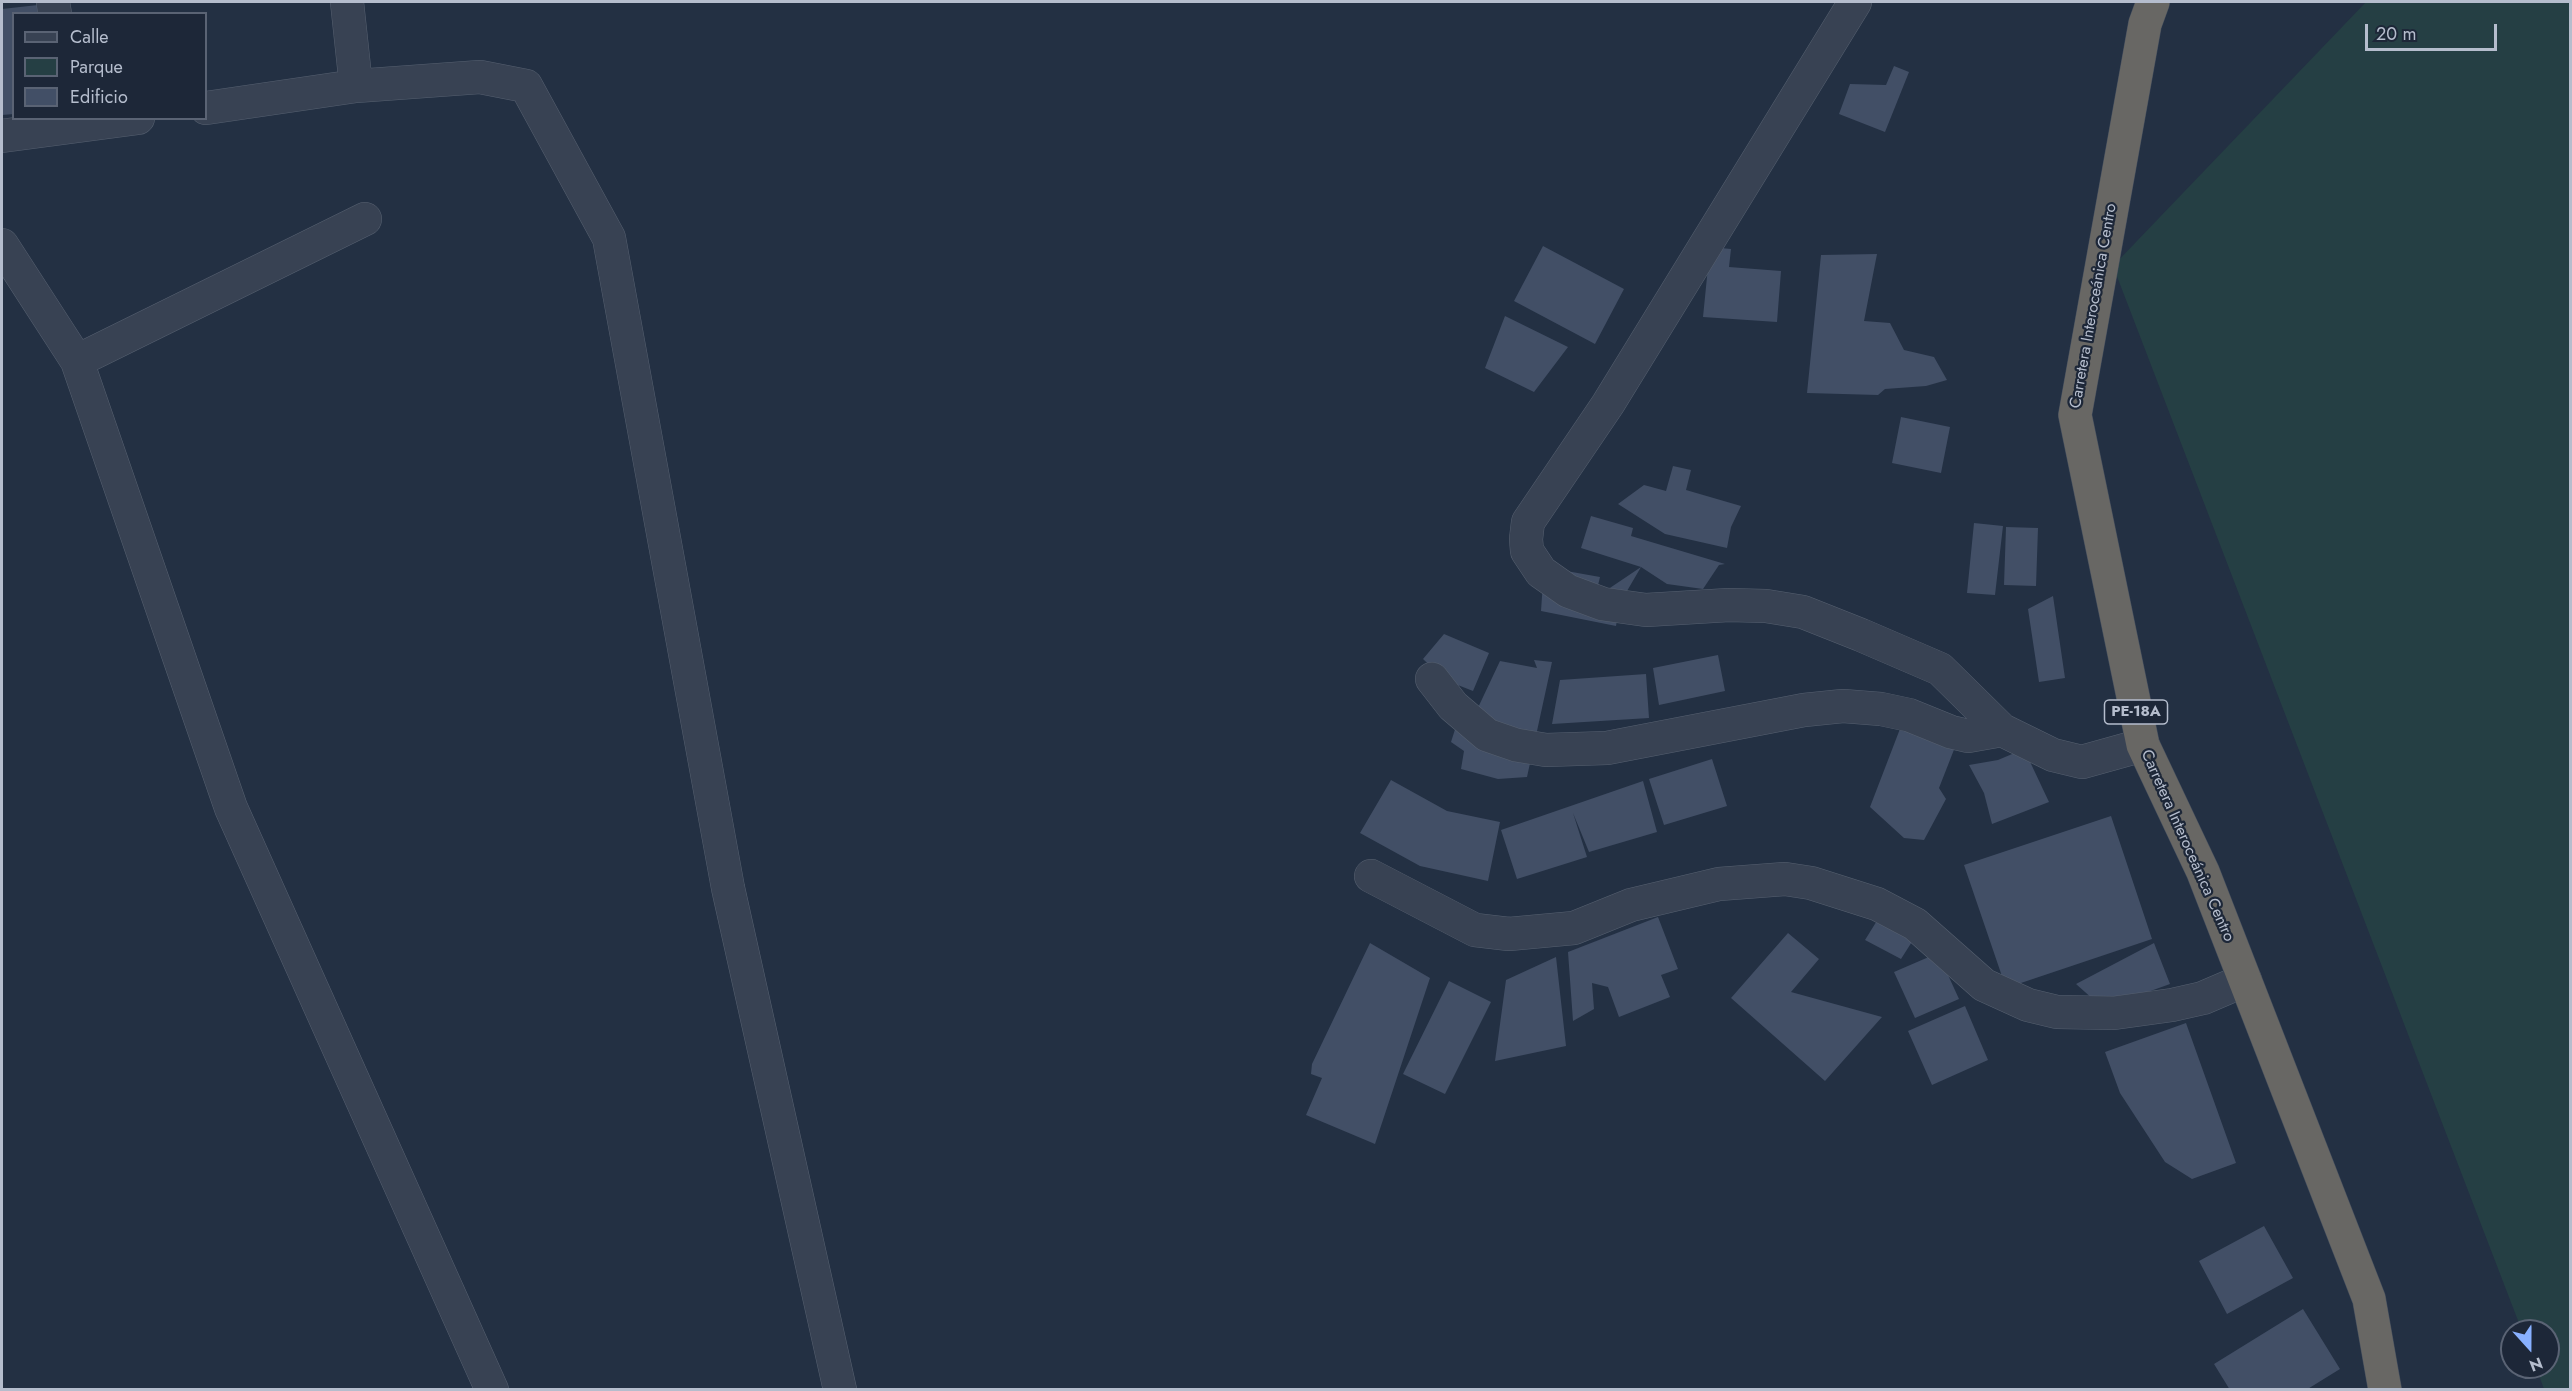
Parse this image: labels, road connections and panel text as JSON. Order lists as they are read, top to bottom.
{
  "streets": {
    "highway": ["Carretera Interoceánica Centro", "PE-18A"]
  },
  "legend": ["Calle", "Parque", "Edificio"],
  "scale_bar": "20 m",
  "north": "bottom"
}
